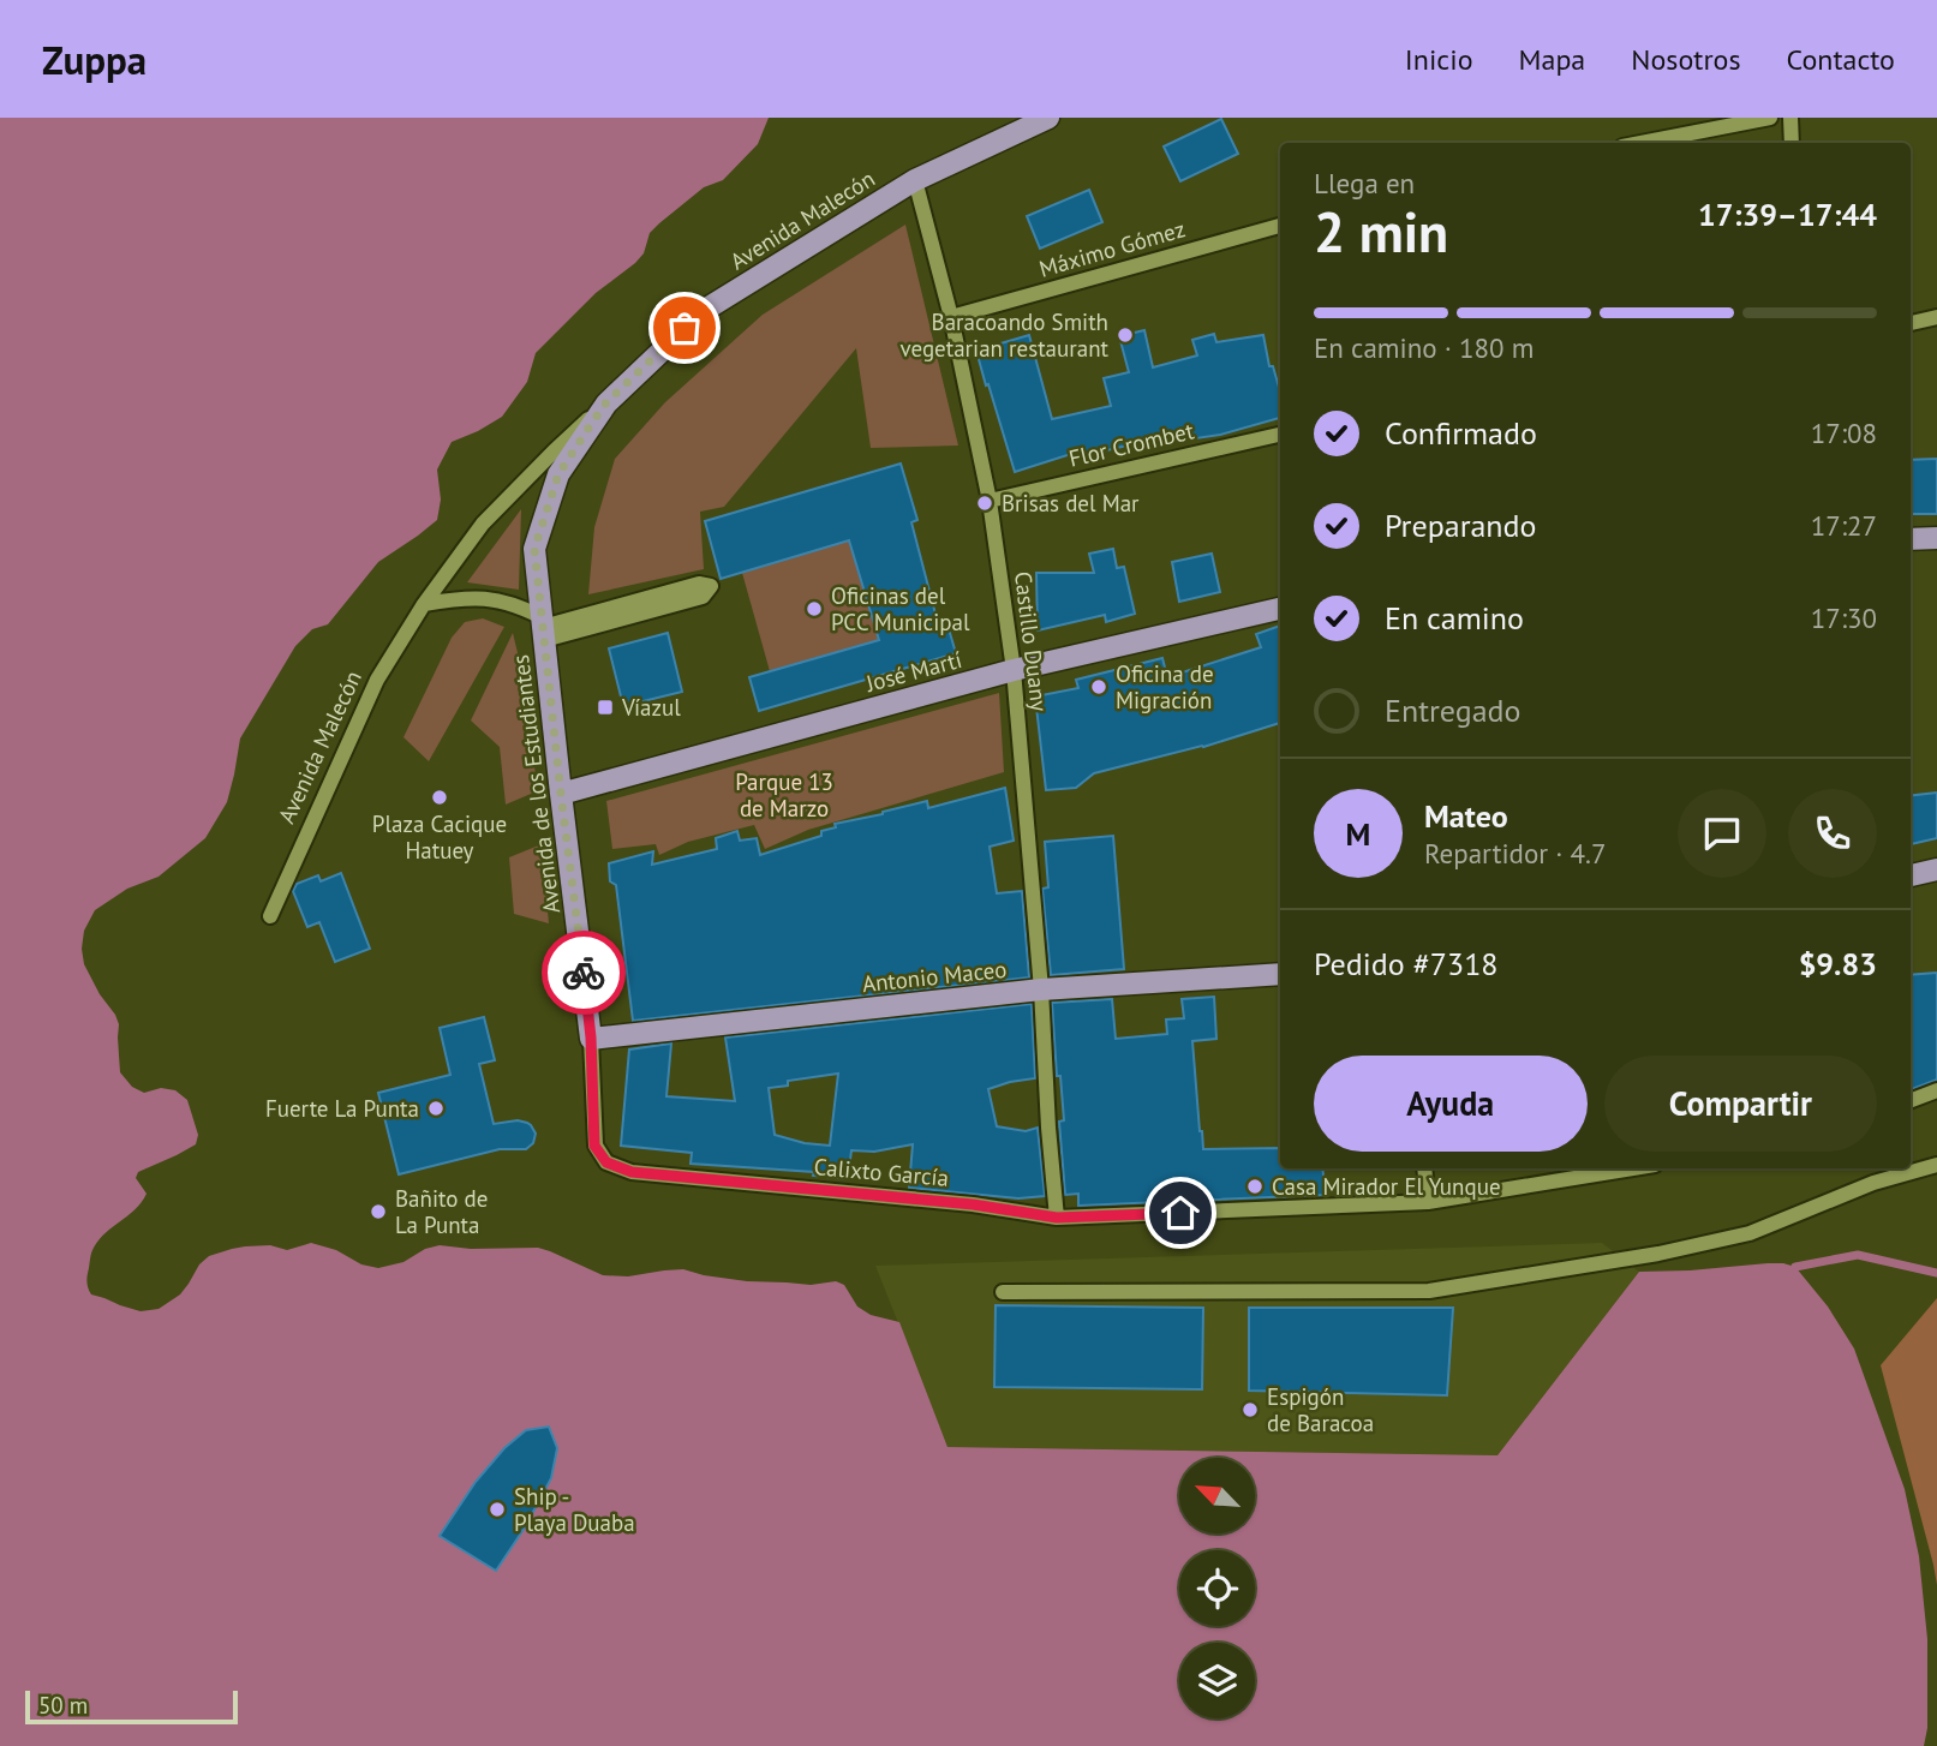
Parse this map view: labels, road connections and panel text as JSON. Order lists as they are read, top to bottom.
{
  "streets": {
    "main road": [
      "Avenida Malecón",
      "José Martí",
      "Avenida de los Estudiantes",
      "Antonio Maceo"
    ],
    "street": [
      "Máximo Gómez",
      "Flor Crombet",
      "Castillo Duany",
      "Calixto García"
    ]
  },
  "crossings": [
    ["Avenida Malecón", "Castillo Duany"],
    ["Avenida Malecón", "Avenida de los Estudiantes"],
    ["Máximo Gómez", "Castillo Duany"],
    ["Flor Crombet", "Castillo Duany"],
    ["Castillo Duany", "José Martí"],
    ["Castillo Duany", "Antonio Maceo"],
    ["Castillo Duany", "Calixto García"],
    ["José Martí", "Avenida de los Estudiantes"],
    ["Avenida de los Estudiantes", "Antonio Maceo"],
    ["Avenida de los Estudiantes", "Calixto García"]
  ],
  "parks": ["Parque 13 de Marzo"],
  "places": {
    "other": [
      "Baracoando Smith vegetarian restaurant",
      "Brisas del Mar",
      "Oficinas del PCC Municipal",
      "Oficina de Migración",
      "Plaza Cacique Hatuey",
      "Fuerte La Punta",
      "Casa Mirador El Yunque",
      "Bañito de La Punta",
      "Espigón de Baracoa",
      "Ship - Playa Duaba"
    ],
    "transit": ["Víazul"]
  },
  "scale_bar": "50 m",
  "north": "top left",
  "page": {
    "header": "Zuppa",
    "nav": [
      "Inicio",
      "Mapa",
      "Nosotros",
      "Contacto"
    ],
    "heading": ["2 min", "Llega en", "17:39–17:44"],
    "panel": [
      "Mateo",
      "Repartidor · 4.7",
      "Pedido #7318",
      "$9.83"
    ],
    "bar": "En camino · 180 m",
    "list": [
      ["Confirmado", "17:08"],
      ["Preparando", "17:27"],
      ["En camino", "17:30"],
      "Entregado"
    ],
    "round": "M",
    "buttons": ["Ayuda", "Compartir"],
    "scale": "50 m"
  }
}
